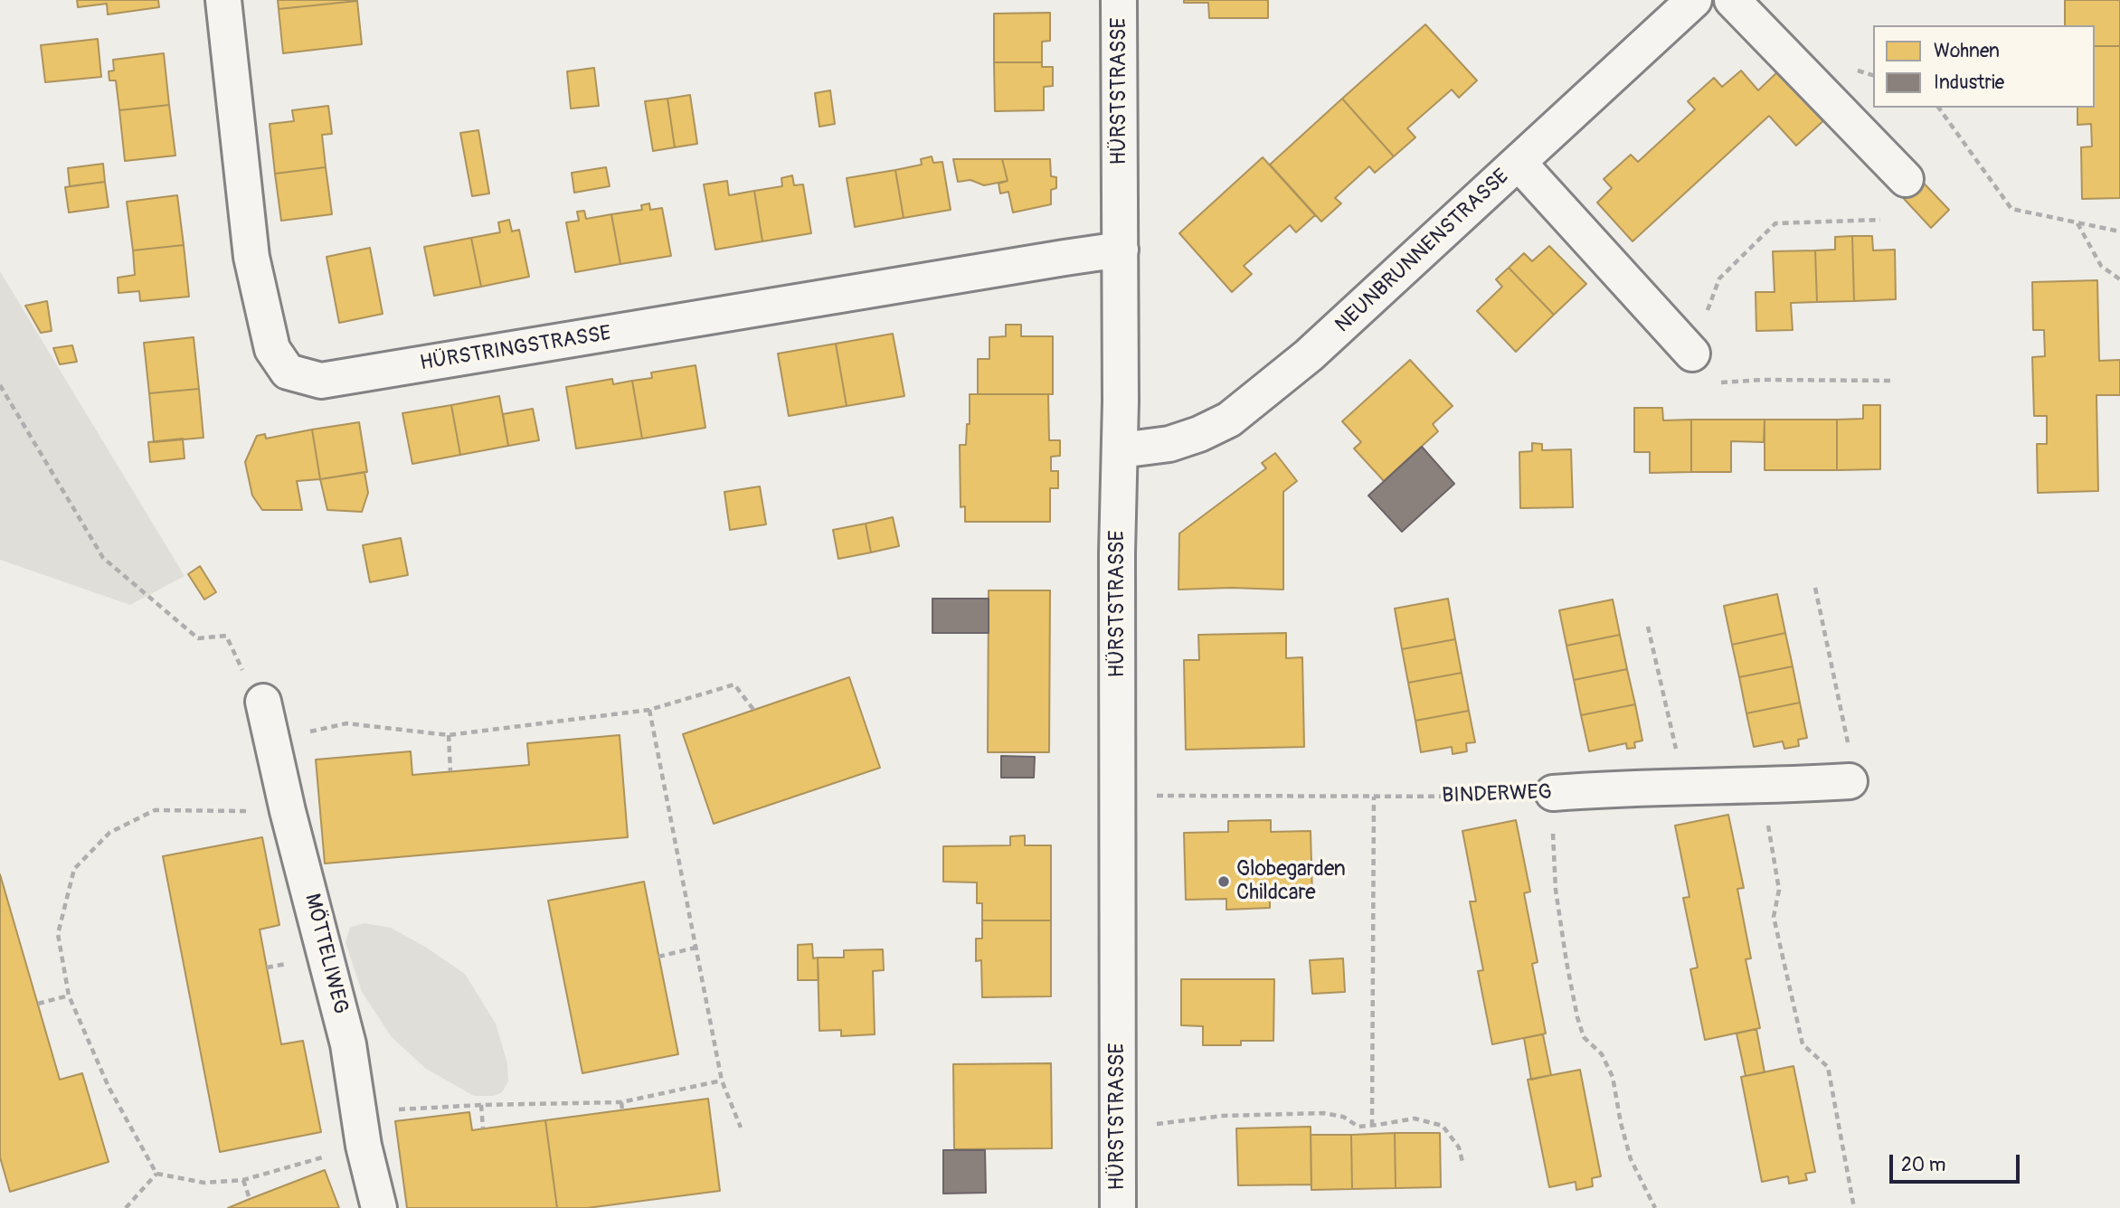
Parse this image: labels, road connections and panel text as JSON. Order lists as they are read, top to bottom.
{
  "streets": {
    "street": [
      "HÜRSTSTRASSE",
      "NEUNBRUNNENSTRASSE",
      "HÜRSTRINGSTRASSE",
      "BINDERWEG",
      "MÖTTELIWEG"
    ]
  },
  "crossings": [
    ["HÜRSTSTRASSE", "NEUNBRUNNENSTRASSE"],
    ["HÜRSTSTRASSE", "HÜRSTRINGSTRASSE"]
  ],
  "places": ["Globegarden Childcare"],
  "legend": ["Wohnen", "Industrie"],
  "scale_bar": "20 m"
}
